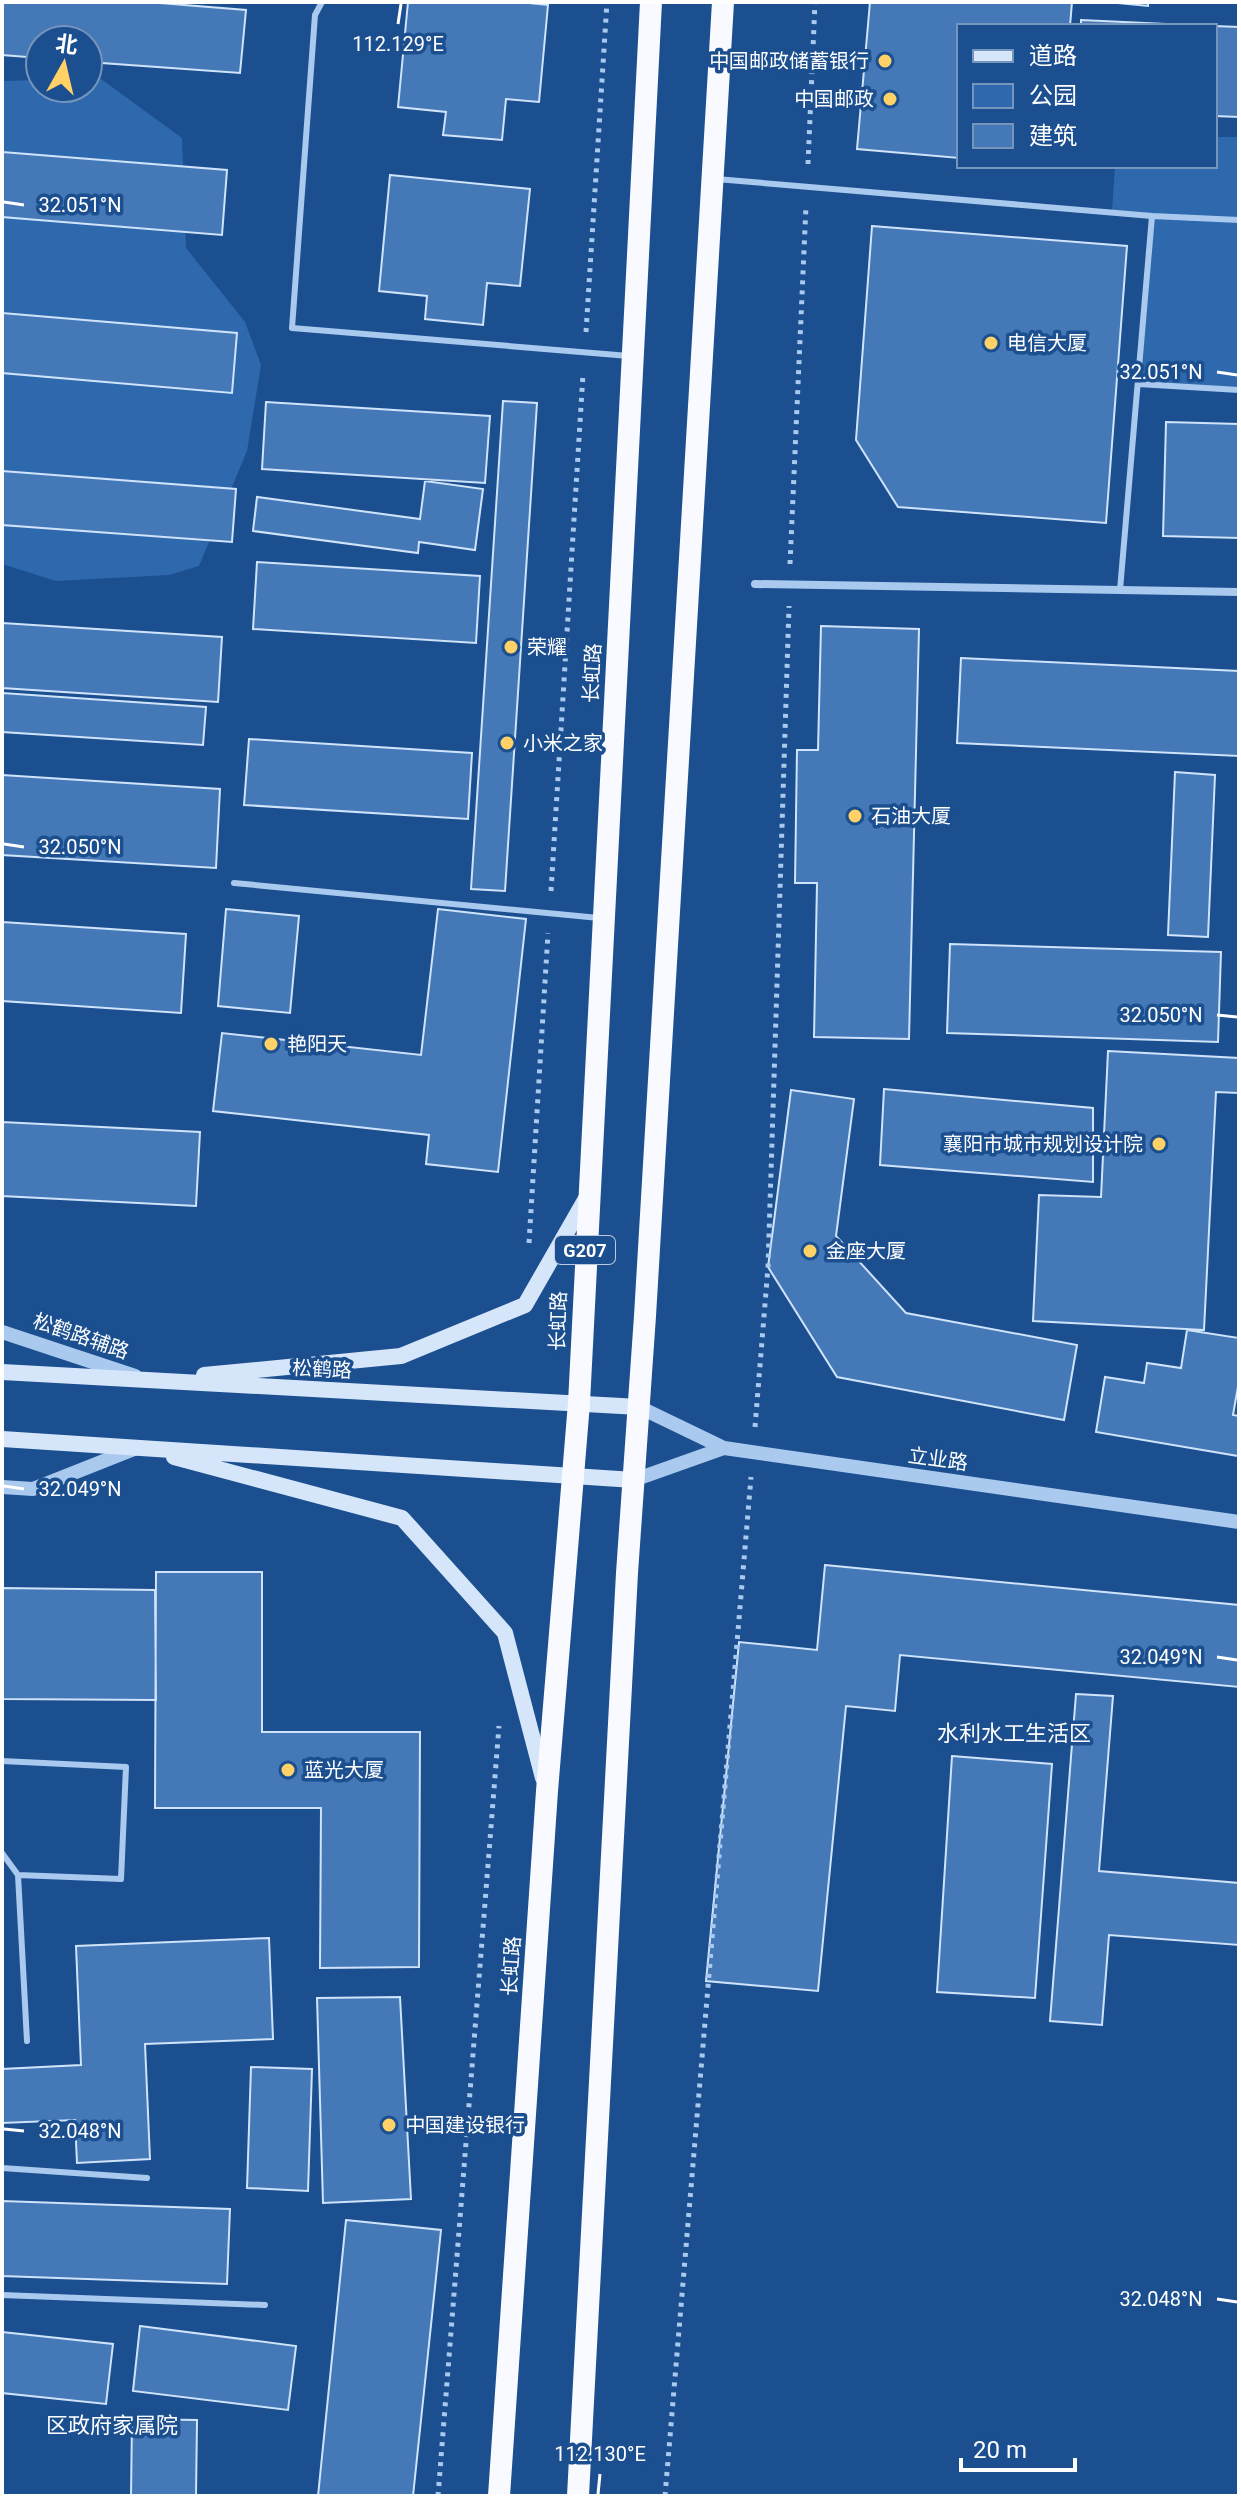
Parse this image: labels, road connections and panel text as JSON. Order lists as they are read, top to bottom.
{
  "streets": {
    "highway": ["长虹路", "G207"],
    "main road": ["松鹤路"],
    "street": ["松鹤路辅路", "立业路"]
  },
  "crossings": [
    ["长虹路", "松鹤路"],
    ["松鹤路辅路", "松鹤路"],
    ["松鹤路", "立业路"]
  ],
  "districts": ["水利水工生活区", "区政府家属院"],
  "places": [
    "中国邮政储蓄银行",
    "中国邮政",
    "电信大厦",
    "荣耀",
    "小米之家",
    "石油大厦",
    "艳阳天",
    "襄阳市城市规划设计院",
    "金座大厦",
    "蓝光大厦",
    "中国建设银行"
  ],
  "legend": ["道路", "公园", "建筑"],
  "scale_bar": "20 m",
  "north": "top",
  "coordinates": [
    "112.129°E",
    "32.051°N",
    "32.050°N",
    "32.049°N",
    "32.048°N",
    "112.130°E"
  ]
}
